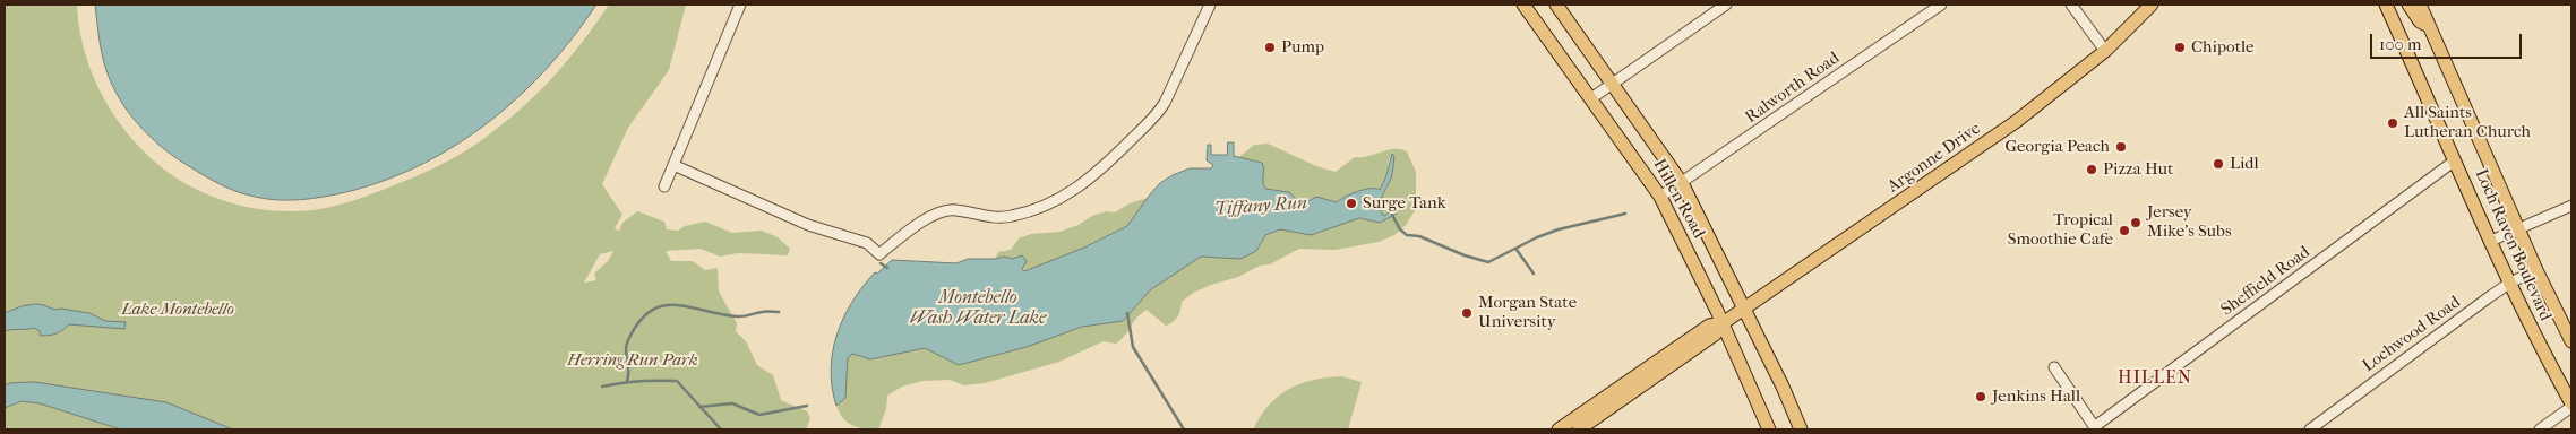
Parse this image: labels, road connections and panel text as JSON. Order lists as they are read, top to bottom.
{
  "streets": {
    "main road": ["Argonne Drive", "Hillen Road", "Loch Raven Boulevard"],
    "street": ["Ralworth Road", "Sheffield Road", "Lochwood Road"]
  },
  "crossings": [
    ["Ralworth Road", "Hillen Road"],
    ["Argonne Drive", "Hillen Road"],
    ["Loch Raven Boulevard", "Sheffield Road"],
    ["Loch Raven Boulevard", "Lochwood Road"]
  ],
  "districts": ["HILLEN"],
  "water": ["Tiffany Run", "Montebello Wash Water Lake"],
  "parks": ["Lake Montebello", "Herring Run Park"],
  "places": [
    "Pump",
    "Chipotle",
    "All Saints Lutheran Church",
    "Georgia Peach",
    "Lidl",
    "Pizza Hut",
    "Surge Tank",
    "Jersey Mike's Subs",
    "Tropical Smoothie Cafe",
    "Morgan State University",
    "Jenkins Hall"
  ],
  "scale_bar": "100 m"
}
